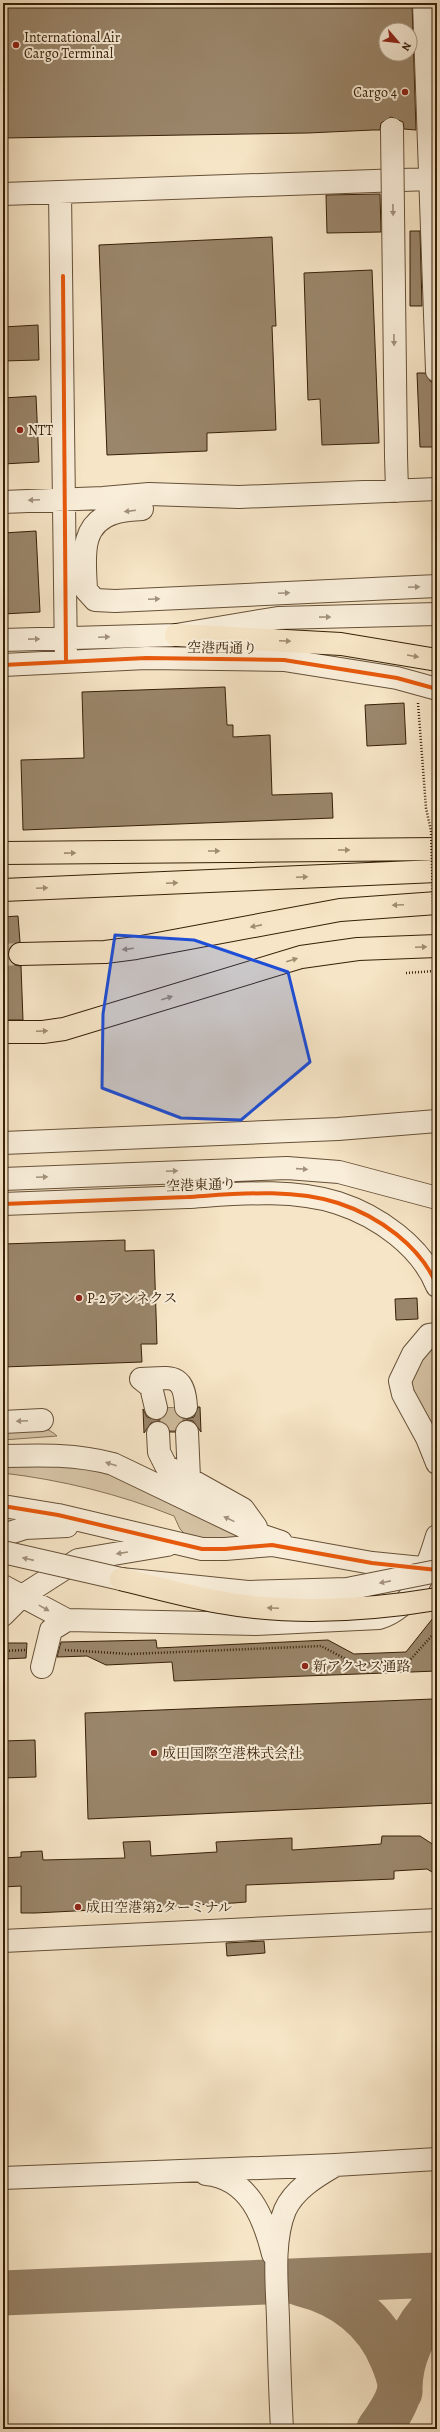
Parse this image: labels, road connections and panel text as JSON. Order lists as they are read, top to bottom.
{
  "streets": {
    "street": ["空港西通り", "空港東通り"]
  },
  "places": [
    "International Air Cargo Terminal",
    "Cargo 4",
    "NTT",
    "P-2 アンネクス",
    "新アクセス通路",
    "成田国際空港株式会社",
    "成田空港第2ターミナル"
  ],
  "north": "bottom right"
}
